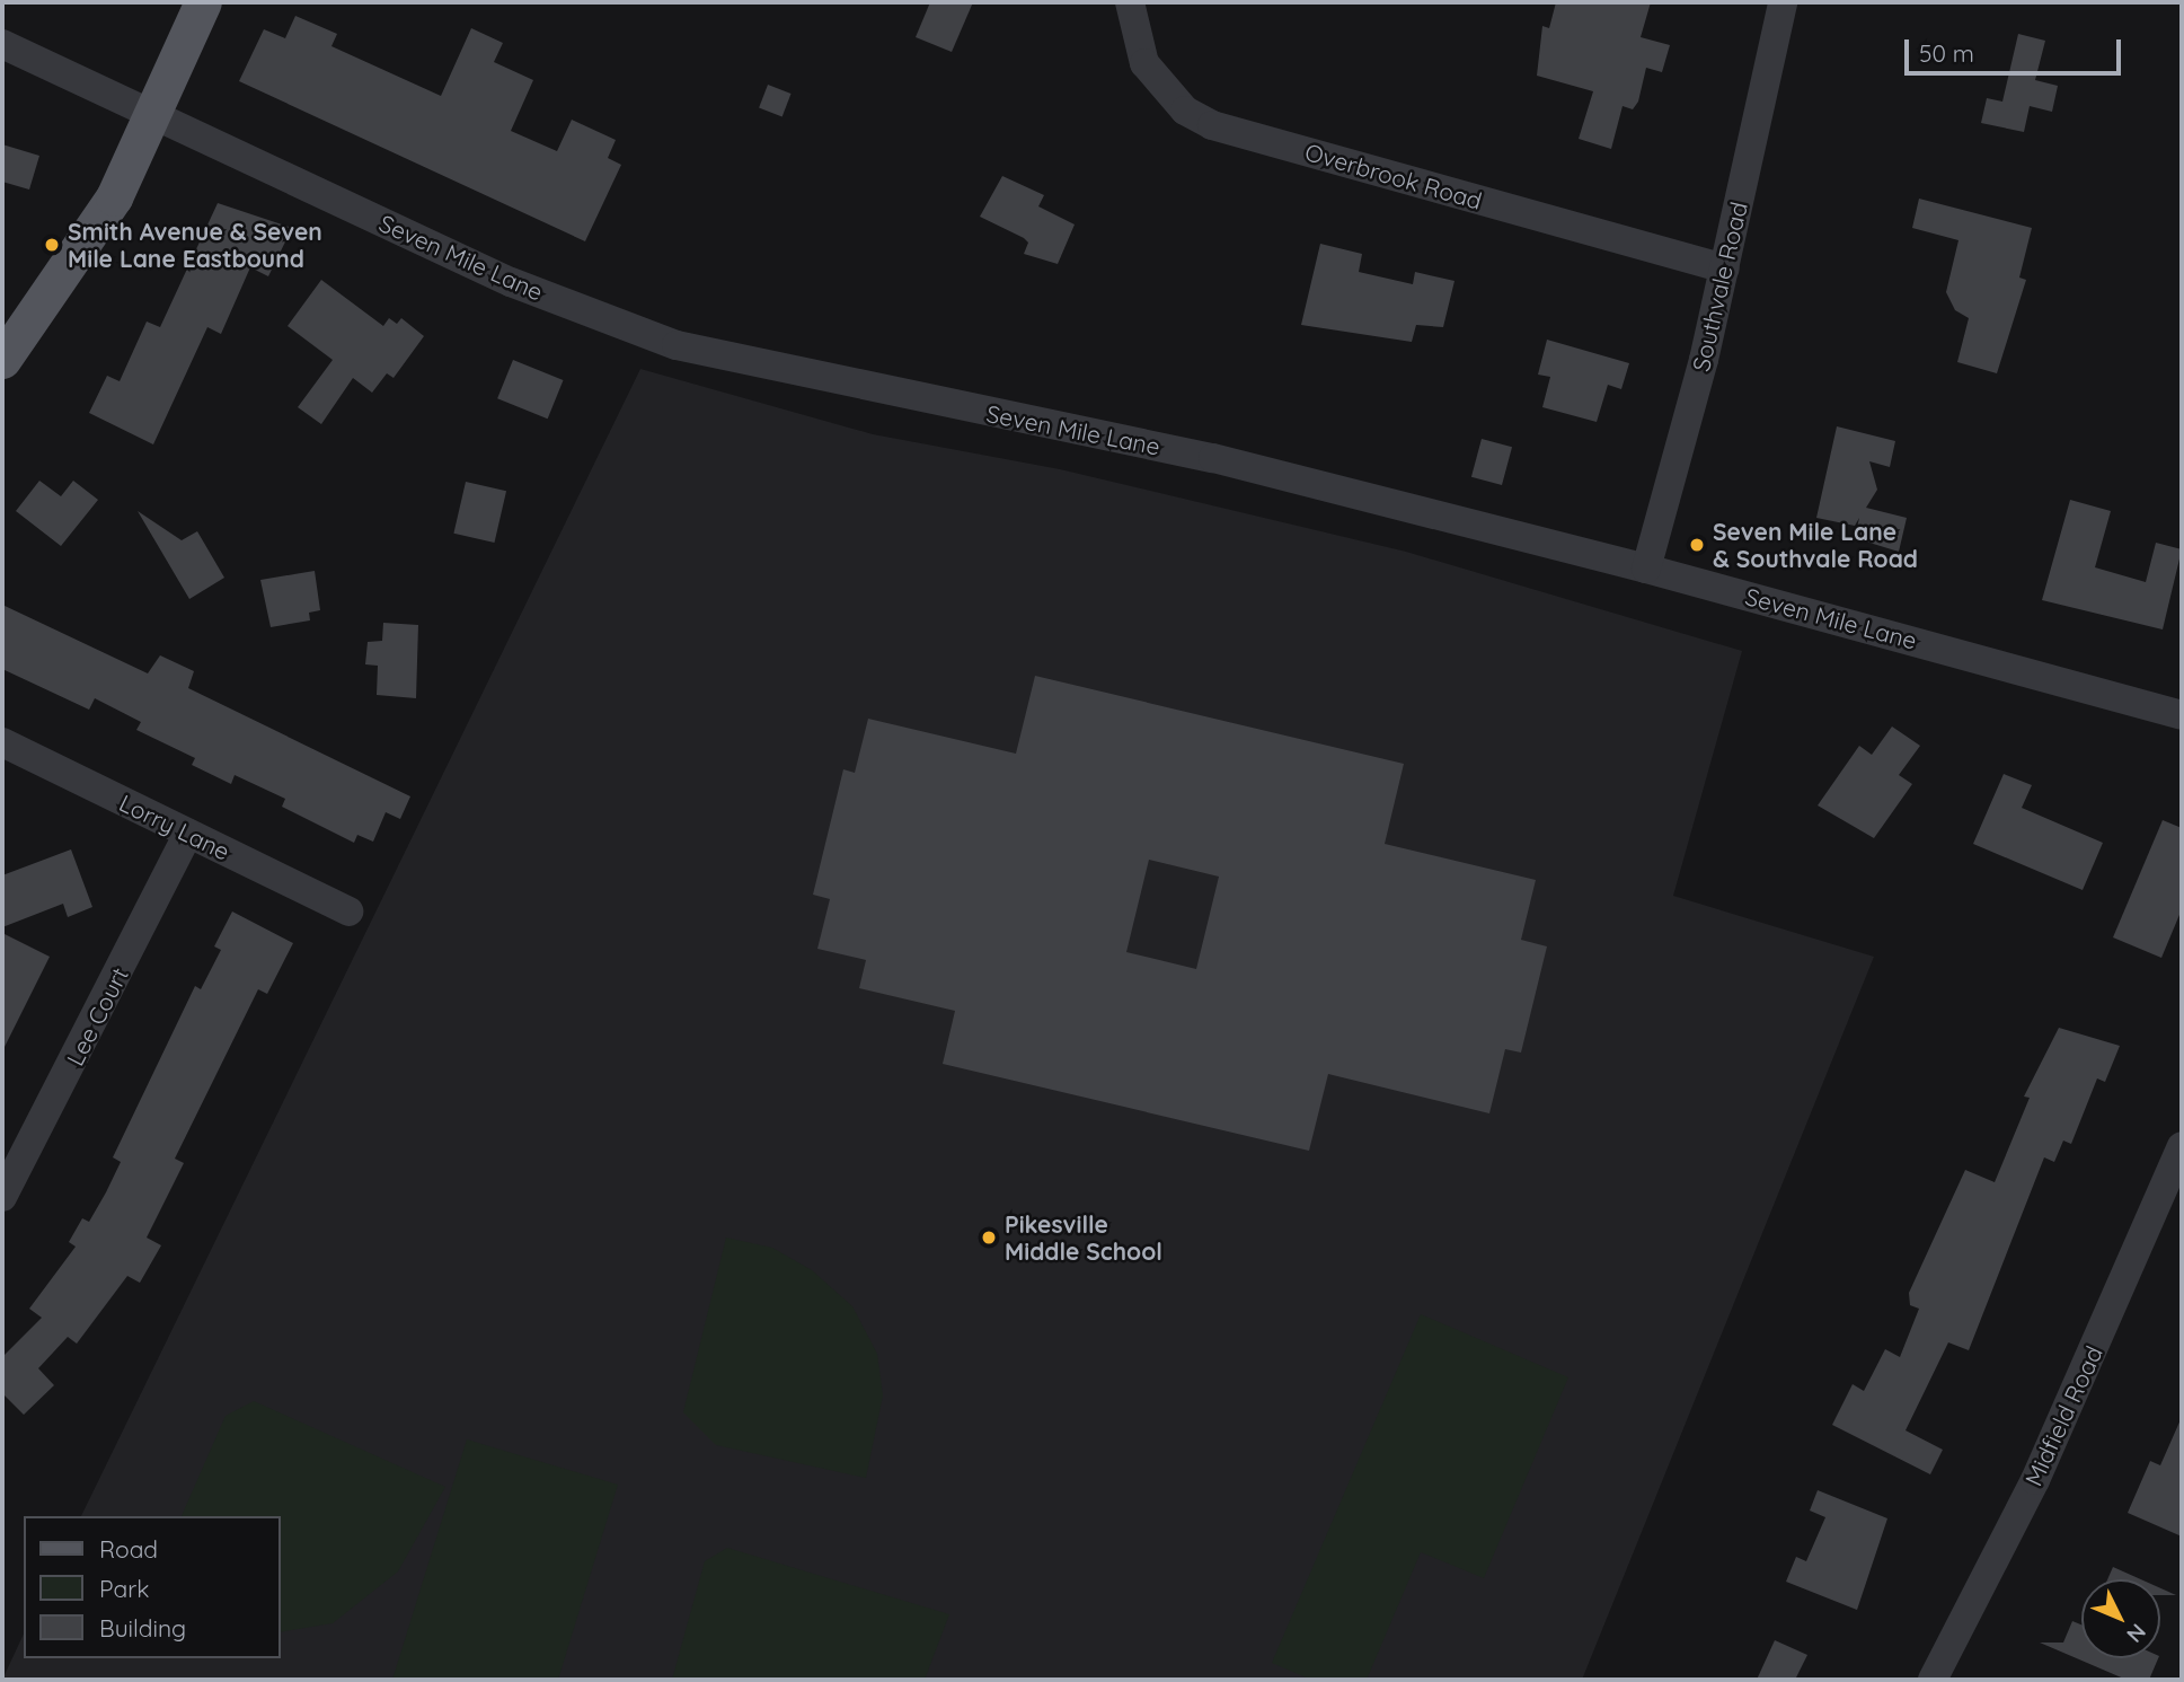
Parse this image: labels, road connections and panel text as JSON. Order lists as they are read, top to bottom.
{
  "streets": {
    "street": [
      "Overbrook Road",
      "Seven Mile Lane",
      "Southvale Road",
      "Lorry Lane",
      "Lee Court",
      "Midfield Road"
    ]
  },
  "crossings": [
    ["Overbrook Road", "Southvale Road"],
    ["Seven Mile Lane", "Southvale Road"],
    ["Lorry Lane", "Lee Court"]
  ],
  "places": ["Smith Avenue & Seven Mile Lane Eastbound", "Seven Mile Lane & Southvale Road", "Pikesville Middle School"],
  "legend": ["Road", "Park", "Building"],
  "scale_bar": "50 m",
  "north": "bottom right"
}
